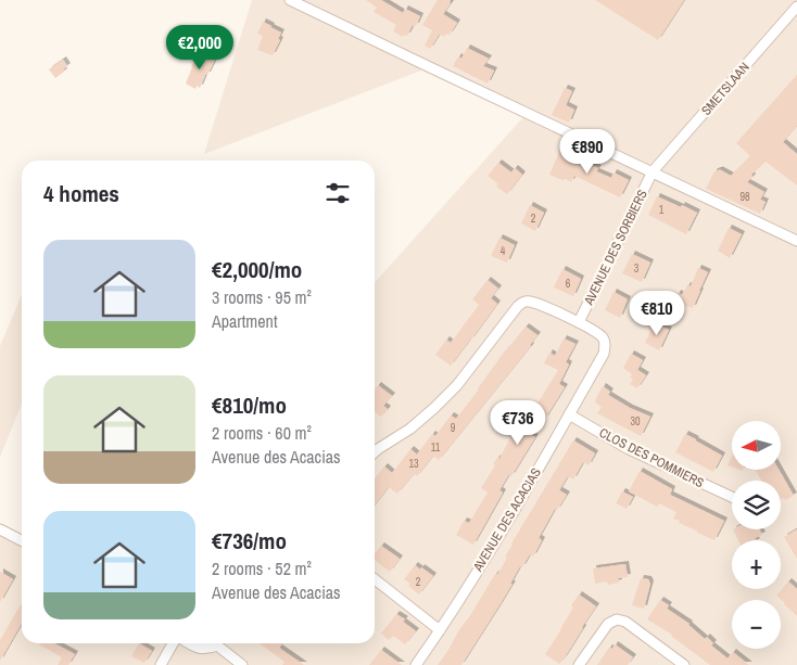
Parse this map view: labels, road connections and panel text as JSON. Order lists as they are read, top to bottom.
{
  "streets": {
    "street": [
      "SMETSLAAN",
      "AVENUE DES SORBIERS",
      "CLOS DES POMMIERS",
      "AVENUE DES ACACIAS"
    ]
  },
  "crossings": [
    ["SMETSLAAN", "AVENUE DES SORBIERS"],
    ["AVENUE DES SORBIERS", "AVENUE DES ACACIAS"],
    ["CLOS DES POMMIERS", "AVENUE DES ACACIAS"]
  ],
  "house_numbers": [
    "98",
    "1",
    "2",
    "4",
    "3",
    "6",
    "30",
    "9",
    "11",
    "13",
    "2"
  ],
  "north": "left",
  "page": {
    "price": [
      "€2,000",
      "€890",
      "€810",
      "€736"
    ],
    "heading": "4 homes",
    "list": [
      {
        "name": "€2,000/mo",
        "note": "3 rooms · 95 m² · Apartment"
      },
      {
        "name": "€810/mo",
        "note": "2 rooms · 60 m² · Avenue des Acacias"
      },
      {
        "name": "€736/mo",
        "note": "2 rooms · 52 m² · Avenue des Acacias"
      }
    ],
    "map_buttons": ["+", "−"]
  }
}
